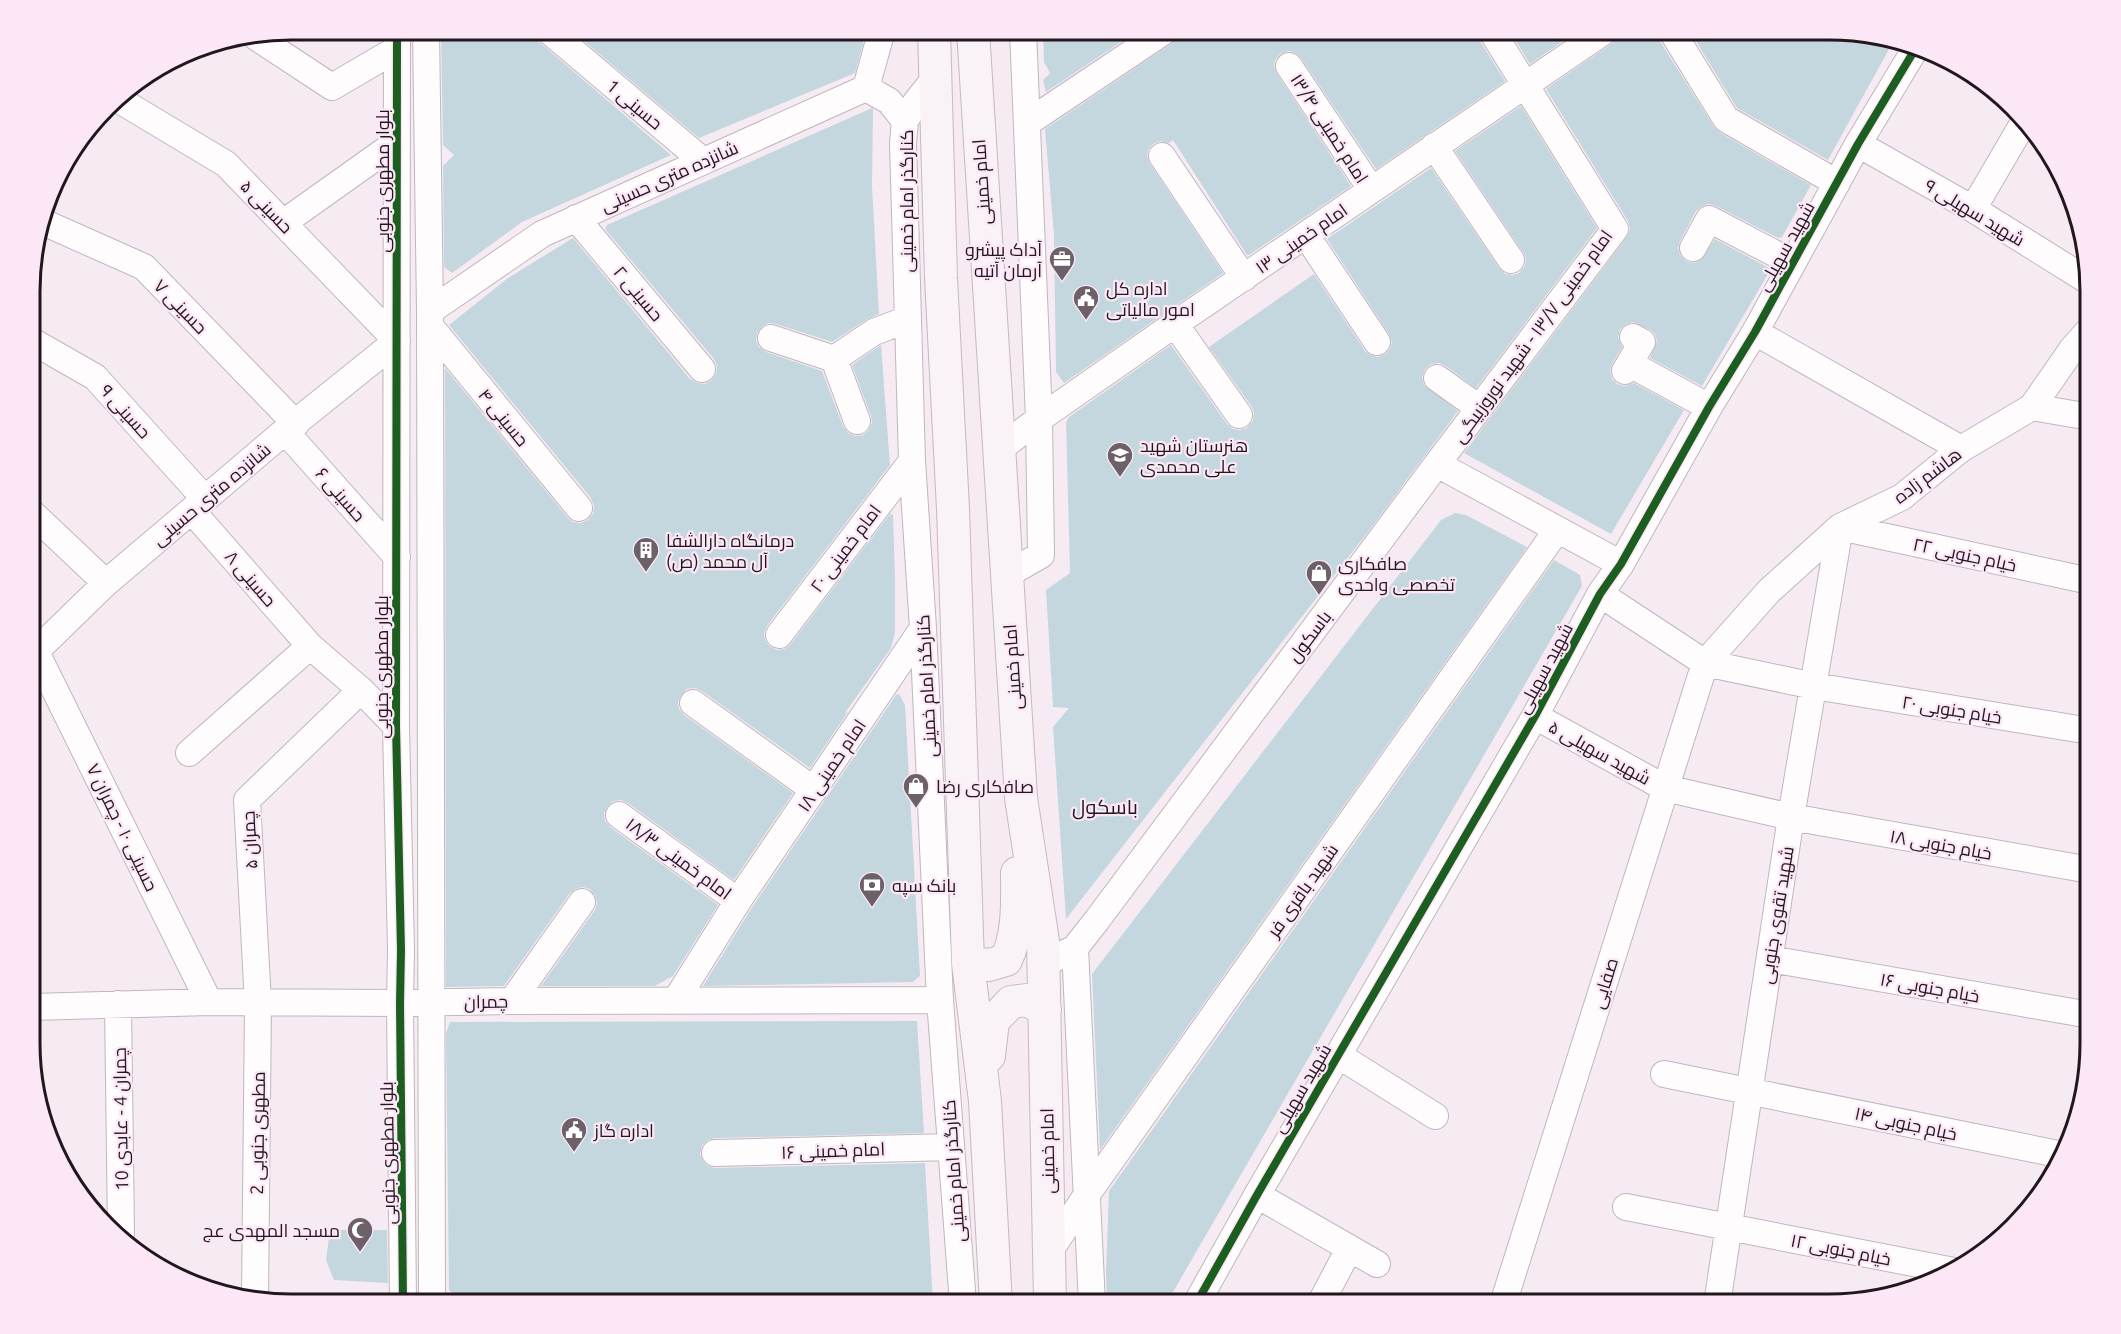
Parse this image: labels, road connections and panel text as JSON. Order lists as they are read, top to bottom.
{
  "streets": {
    "main road": ["امام خمینی"],
    "street": [
      "حسینی 1",
      "امام خمینی ۱۳/۴",
      "شانزده متری حسینی",
      "بلوار مطهری جنوبی",
      "کنارگذر امام خمینی",
      "حسینی ۵",
      "شهید سهیلی ۹",
      "امام خمینی ۱۳",
      "شهید سهیلی",
      "حسینی ۲",
      "حسینی ۷",
      "امام خمینی ۱۳/۷ - شهید نوروزبیگی",
      "حسینی ۹",
      "حسینی ۴",
      "هاشم زاده",
      "حسینی ۶",
      "امام خمینی ۲۰",
      "خیام جنوبی ۲۲",
      "حسینی ۸",
      "باسکول",
      "خیام جنوبی ۲۰",
      "شهید سهیلی ۵",
      "امام خمینی ۱۸",
      "حسينی ۱۰ - چمران ۷",
      "چمران ۵",
      "خیام جنوبی ۱۸",
      "امام خمینی ۱۸/۳",
      "شهید باقری فر",
      "شهید تقوی جنوبی",
      "صفایی",
      "خیام جنوبی ۱۶",
      "چمران",
      "چمران 4 - عابدی 10",
      "خیام جنوبی ۱۴",
      "مطهری جنوبی 2",
      "امام خمینی ۱۶",
      "خیام جنوبی ۱۲"
    ]
  },
  "crossings": [
    ["حسینی 1", "شانزده متری حسینی"],
    ["امام خمینی ۱۳/۴", "امام خمینی ۱۳"],
    ["شانزده متری حسینی", "بلوار مطهری جنوبی"],
    ["شانزده متری حسینی", "حسینی ۵"],
    ["شانزده متری حسینی", "حسینی ۲"],
    ["شانزده متری حسینی", "حسینی ۷"],
    ["شانزده متری حسینی", "حسینی ۹"],
    ["شانزده متری حسینی", "حسینی ۴"],
    ["شانزده متری حسینی", "حسینی ۶"],
    ["شانزده متری حسینی", "حسینی ۸"],
    ["بلوار مطهری جنوبی", "حسینی ۵"],
    ["بلوار مطهری جنوبی", "حسینی ۶"],
    ["بلوار مطهری جنوبی", "حسینی ۸"],
    ["بلوار مطهری جنوبی", "چمران"],
    ["امام خمینی", "امام خمینی ۱۳"],
    ["امام خمینی", "باسکول"],
    ["امام خمینی", "شهید باقری فر"],
    ["کنارگذر امام خمینی", "امام خمینی ۲۰"],
    ["کنارگذر امام خمینی", "امام خمینی ۱۸"],
    ["کنارگذر امام خمینی", "چمران"],
    ["کنارگذر امام خمینی", "امام خمینی ۱۶"],
    ["شهید سهیلی ۹", "شهید سهیلی"],
    ["امام خمینی ۱۳", "امام خمینی ۱۳/۷ - شهید نوروزبیگی"],
    ["شهید سهیلی", "شهید سهیلی ۵"],
    ["حسینی ۷", "حسینی ۶"],
    ["امام خمینی ۱۳/۷ - شهید نوروزبیگی", "باسکول"],
    ["حسینی ۹", "حسینی ۸"],
    ["هاشم زاده", "خیام جنوبی ۲۲"],
    ["هاشم زاده", "خیام جنوبی ۲۰"],
    ["هاشم زاده", "شهید تقوی جنوبی"],
    ["هاشم زاده", "صفایی"],
    ["خیام جنوبی ۲۲", "شهید تقوی جنوبی"],
    ["حسینی ۸", "چمران ۵"],
    ["خیام جنوبی ۲۰", "شهید تقوی جنوبی"],
    ["خیام جنوبی ۲۰", "صفایی"],
    ["شهید سهیلی ۵", "خیام جنوبی ۱۸"],
    ["شهید سهیلی ۵", "شهید تقوی جنوبی"],
    ["شهید سهیلی ۵", "صفایی"],
    ["امام خمینی ۱۸", "امام خمینی ۱۸/۳"],
    ["امام خمینی ۱۸", "چمران"],
    ["حسينی ۱۰ - چمران ۷", "چمران"],
    ["چمران ۵", "چمران"],
    ["چمران ۵", "مطهری جنوبی 2"],
    ["خیام جنوبی ۱۸", "شهید تقوی جنوبی"],
    ["شهید تقوی جنوبی", "خیام جنوبی ۱۶"],
    ["شهید تقوی جنوبی", "خیام جنوبی ۱۴"],
    ["شهید تقوی جنوبی", "خیام جنوبی ۱۲"],
    ["چمران", "چمران 4 - عابدی 10"],
    ["چمران", "مطهری جنوبی 2"]
  ],
  "districts": ["باسکول"],
  "places": {
    "office": ["آداک پیشرو آرمان آتیه"],
    "public building": ["اداره کل امور مالیاتی", "اداره گاز"],
    "school or university": ["هنرستان شهید علی محمدی"],
    "building": ["درمانگاه دارالشفا آل محمد (ص)"],
    "shop": ["صافکاری تخصصی واحدی", "صافکاری رضا"],
    "bank": ["بانک سپه"],
    "mosque": ["مسجد المهدی عج"]
  }
}
